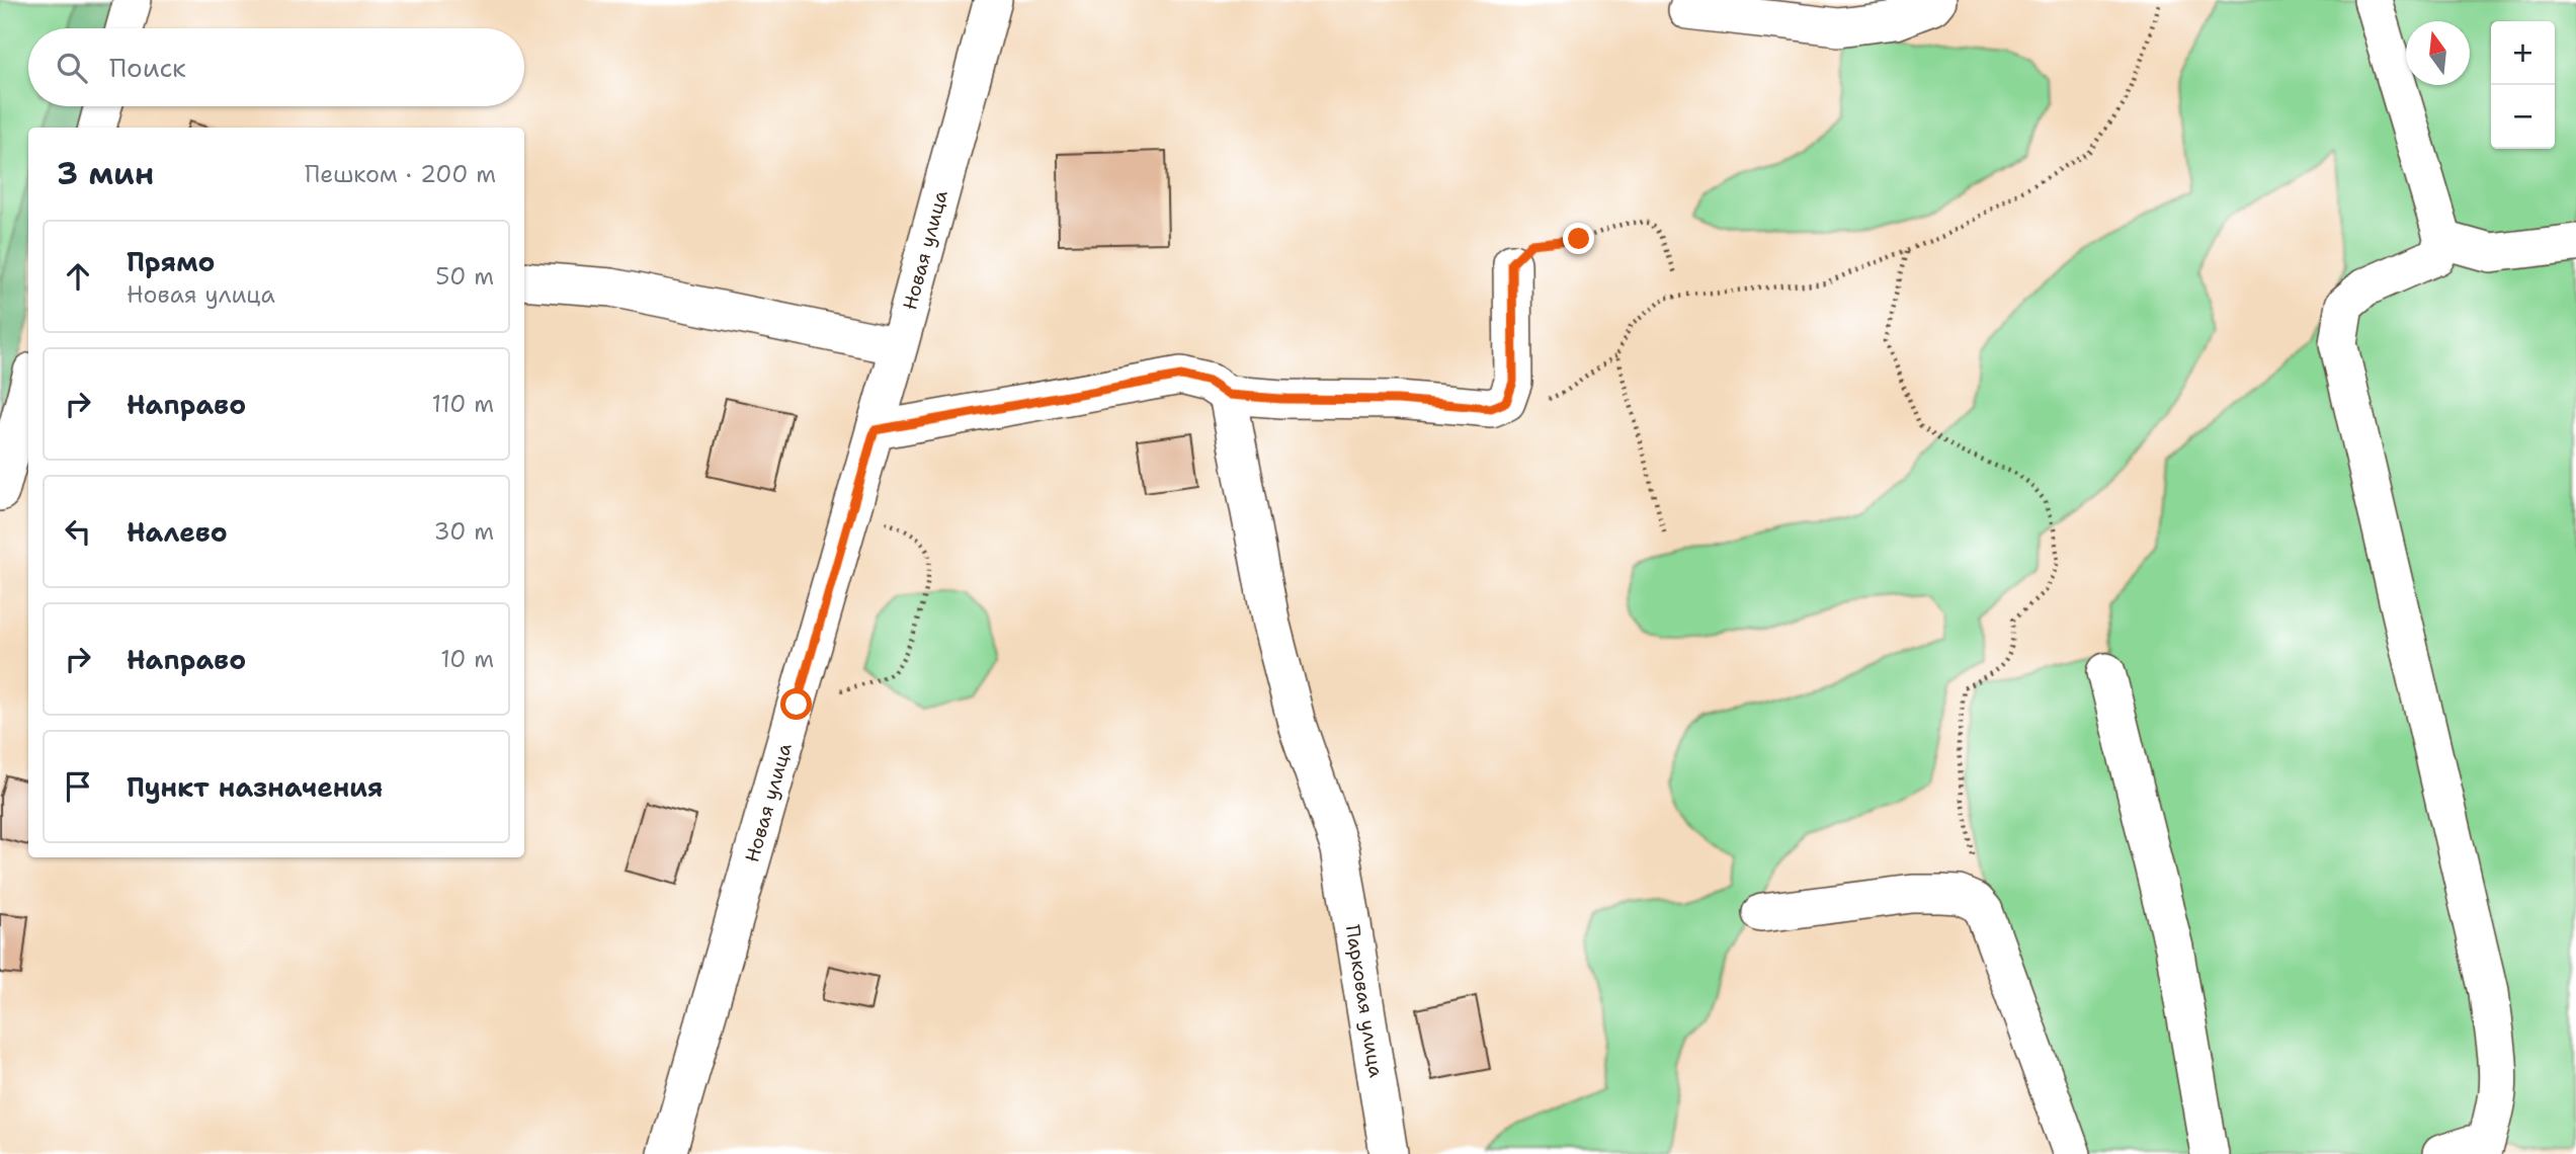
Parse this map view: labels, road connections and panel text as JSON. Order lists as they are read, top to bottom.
{
  "streets": {
    "street": ["Новая улица", "Парковая улица"]
  },
  "north": "top",
  "page": {
    "map_buttons": ["+", "−"],
    "search": "Поиск",
    "heading": ["3 мин", "Пешком · 200 m"],
    "list": [
      ["Прямо", "Новая улица", "50 m"],
      ["Направо", "110 m"],
      ["Налево", "30 m"],
      ["Направо", "10 m"],
      "Пункт назначения"
    ]
  }
}
